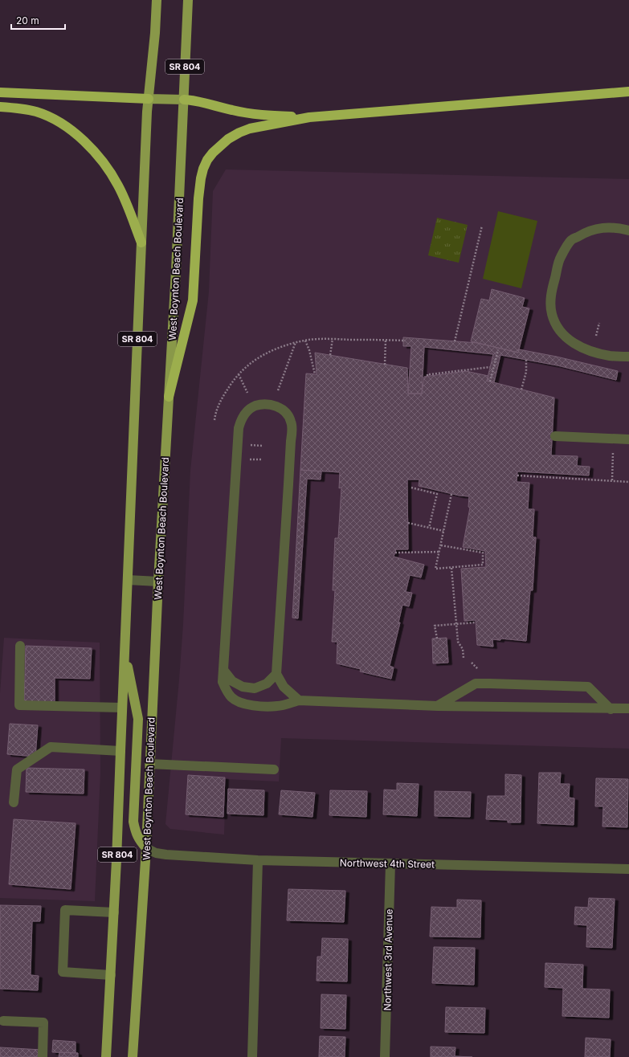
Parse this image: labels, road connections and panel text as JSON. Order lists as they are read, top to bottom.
{
  "streets": {
    "main road": ["SR 804", "West Boynton Beach Boulevard"],
    "street": ["Northwest 4th Street", "Northwest 3rd Avenue"]
  },
  "crossings": [
    ["West Boynton Beach Boulevard", "Northwest 4th Street"],
    ["Northwest 4th Street", "Northwest 3rd Avenue"]
  ],
  "scale_bar": "20 m"
}
